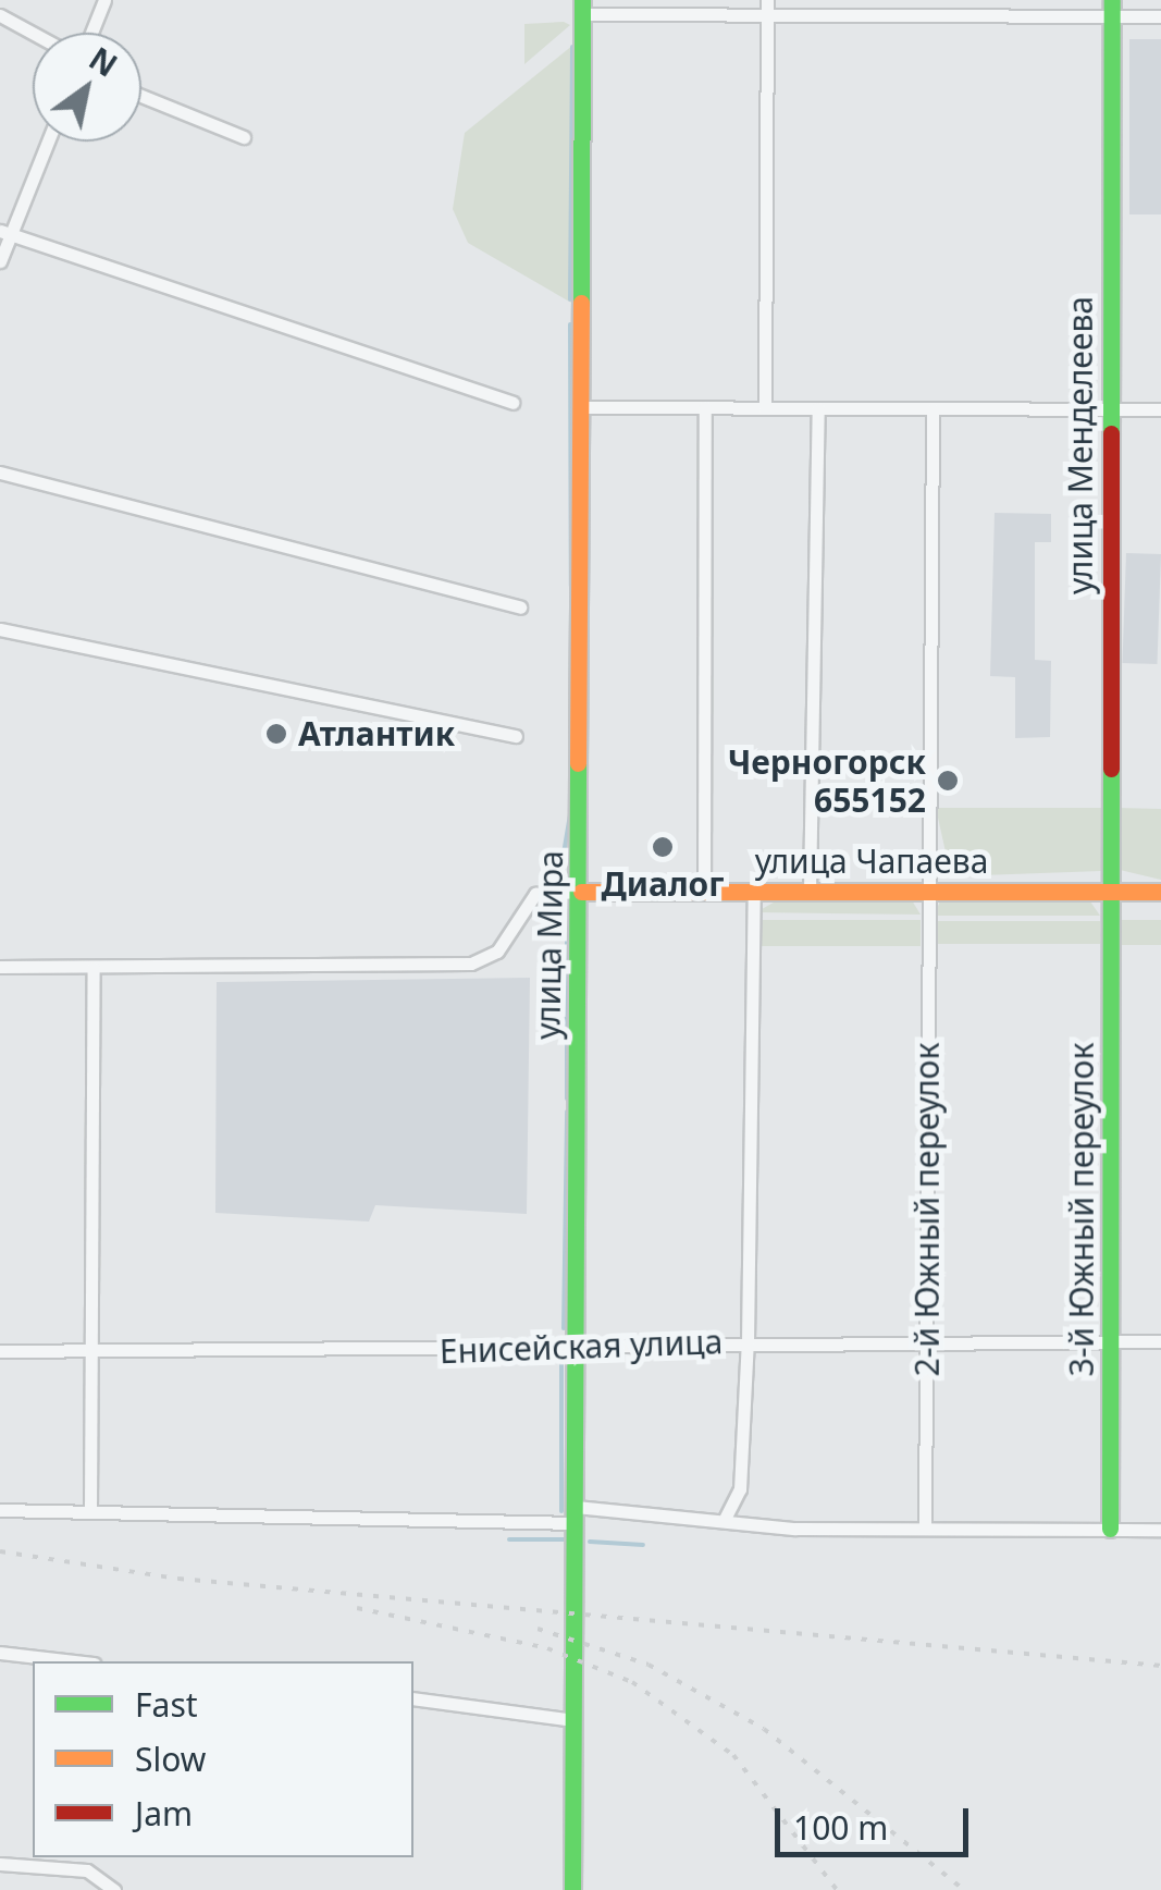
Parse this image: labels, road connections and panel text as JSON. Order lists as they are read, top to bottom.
{
  "streets": {
    "main road": [
      "улица Менделеева",
      "улица Чапаева",
      "улица Мира",
      "3-й Южный переулок"
    ],
    "street": ["2-й Южный переулок", "Енисейская улица"]
  },
  "crossings": [
    ["улица Менделеева", "улица Чапаева"],
    ["улица Менделеева", "3-й Южный переулок"],
    ["улица Чапаева", "улица Мира"],
    ["улица Чапаева", "2-й Южный переулок"],
    ["улица Чапаева", "3-й Южный переулок"],
    ["улица Мира", "Енисейская улица"],
    ["2-й Южный переулок", "Енисейская улица"],
    ["3-й Южный переулок", "Енисейская улица"]
  ],
  "places": ["Атлантик", "Черногорск 655152", "Диалог"],
  "legend": ["Fast", "Slow", "Jam"],
  "scale_bar": "100 m",
  "north": "top right"
}
